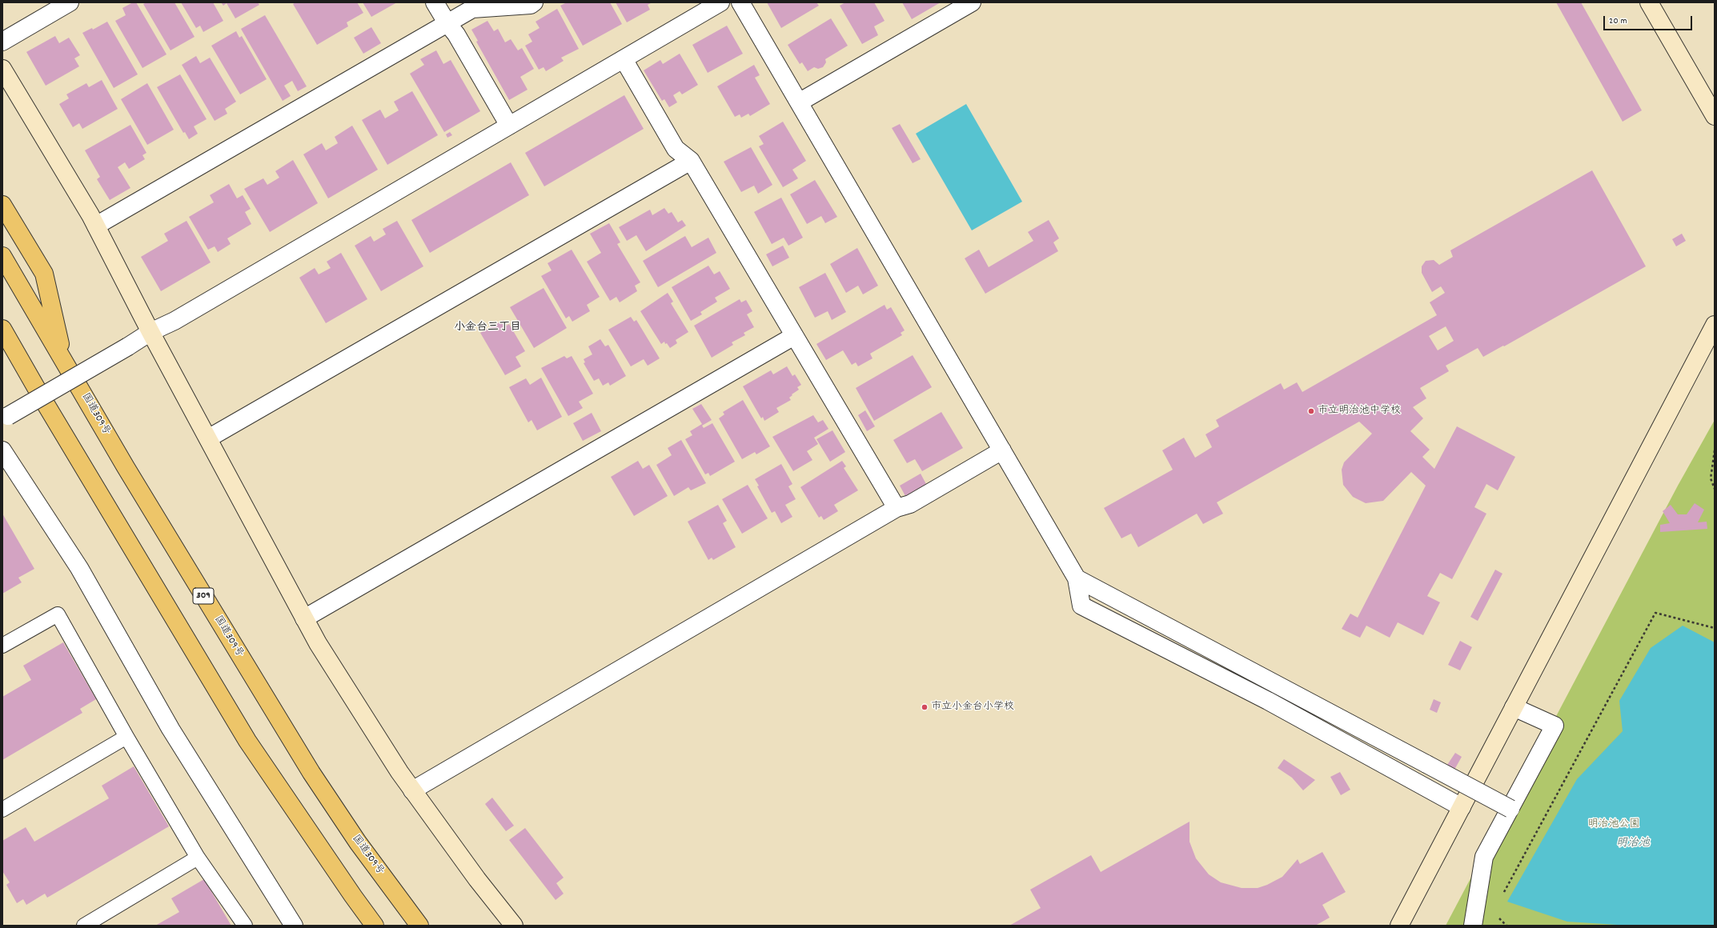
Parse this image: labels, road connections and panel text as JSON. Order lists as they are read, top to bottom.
{
  "streets": {
    "highway": ["国道309号", "309"]
  },
  "districts": ["小金台三丁目"],
  "water": ["明治池"],
  "parks": ["明治池公園"],
  "places": ["市立明治池中学校", "市立小金台小学校"],
  "scale_bar": "20 m"
}
